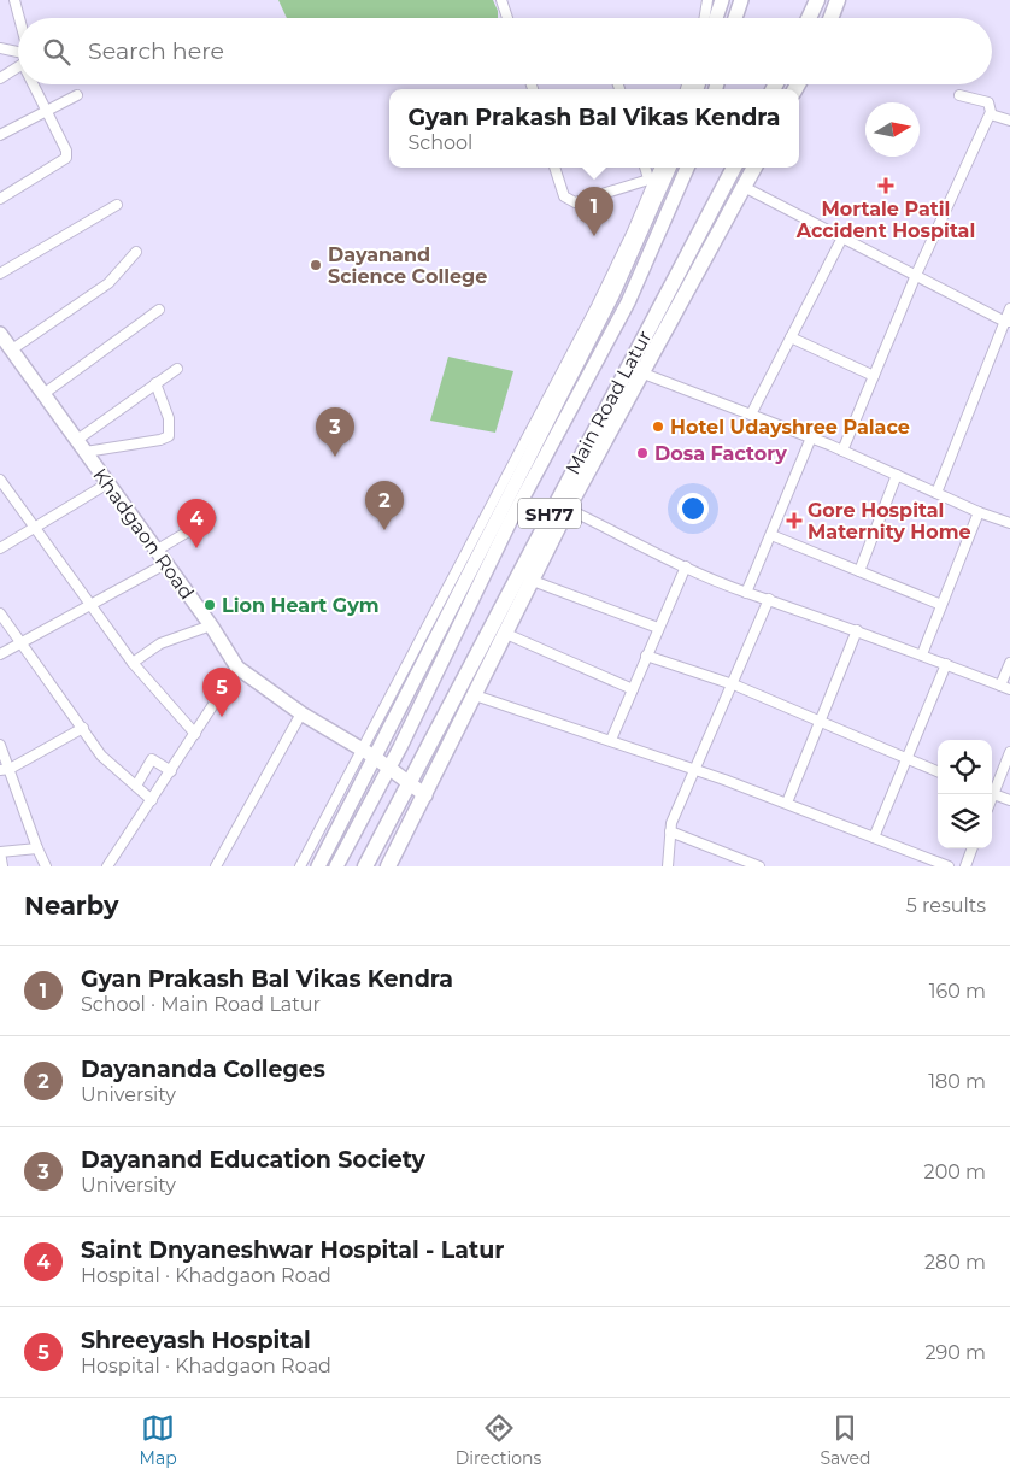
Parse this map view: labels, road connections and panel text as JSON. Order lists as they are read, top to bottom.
{
  "streets": {
    "main road": ["Main Road Latur", "SH77"],
    "street": ["Khadgaon Road"]
  },
  "crossings": [
    ["Main Road Latur", "Khadgaon Road"]
  ],
  "places": {
    "health": ["Mortale Patil Accident Hospital", "Gore Hospital Maternity Home"],
    "other": [
      "Dayanand Science College",
      "Hotel Udayshree Palace",
      "Dosa Factory",
      "Lion Heart Gym"
    ]
  },
  "north": "right",
  "page": {
    "search": "Search here",
    "popup": ["Gyan Prakash Bal Vikas Kendra", "School"],
    "pins": [
      "1",
      "3",
      "2",
      "4",
      "5"
    ],
    "heading": ["Nearby", "5 results"],
    "list": [
      {
        "mark": "1",
        "name": "Gyan Prakash Bal Vikas Kendra",
        "note": "School · Main Road Latur",
        "value": "160 m"
      },
      {
        "mark": "2",
        "name": "Dayananda Colleges",
        "note": "University",
        "value": "180 m"
      },
      {
        "mark": "3",
        "name": "Dayanand Education Society",
        "note": "University",
        "value": "200 m"
      },
      {
        "mark": "4",
        "name": "Saint Dnyaneshwar Hospital - Latur",
        "note": "Hospital · Khadgaon Road",
        "value": "280 m"
      },
      {
        "mark": "5",
        "name": "Shreeyash Hospital",
        "note": "Hospital · Khadgaon Road",
        "value": "290 m"
      }
    ],
    "nav": ["Map", "Directions", "Saved"]
  }
}
